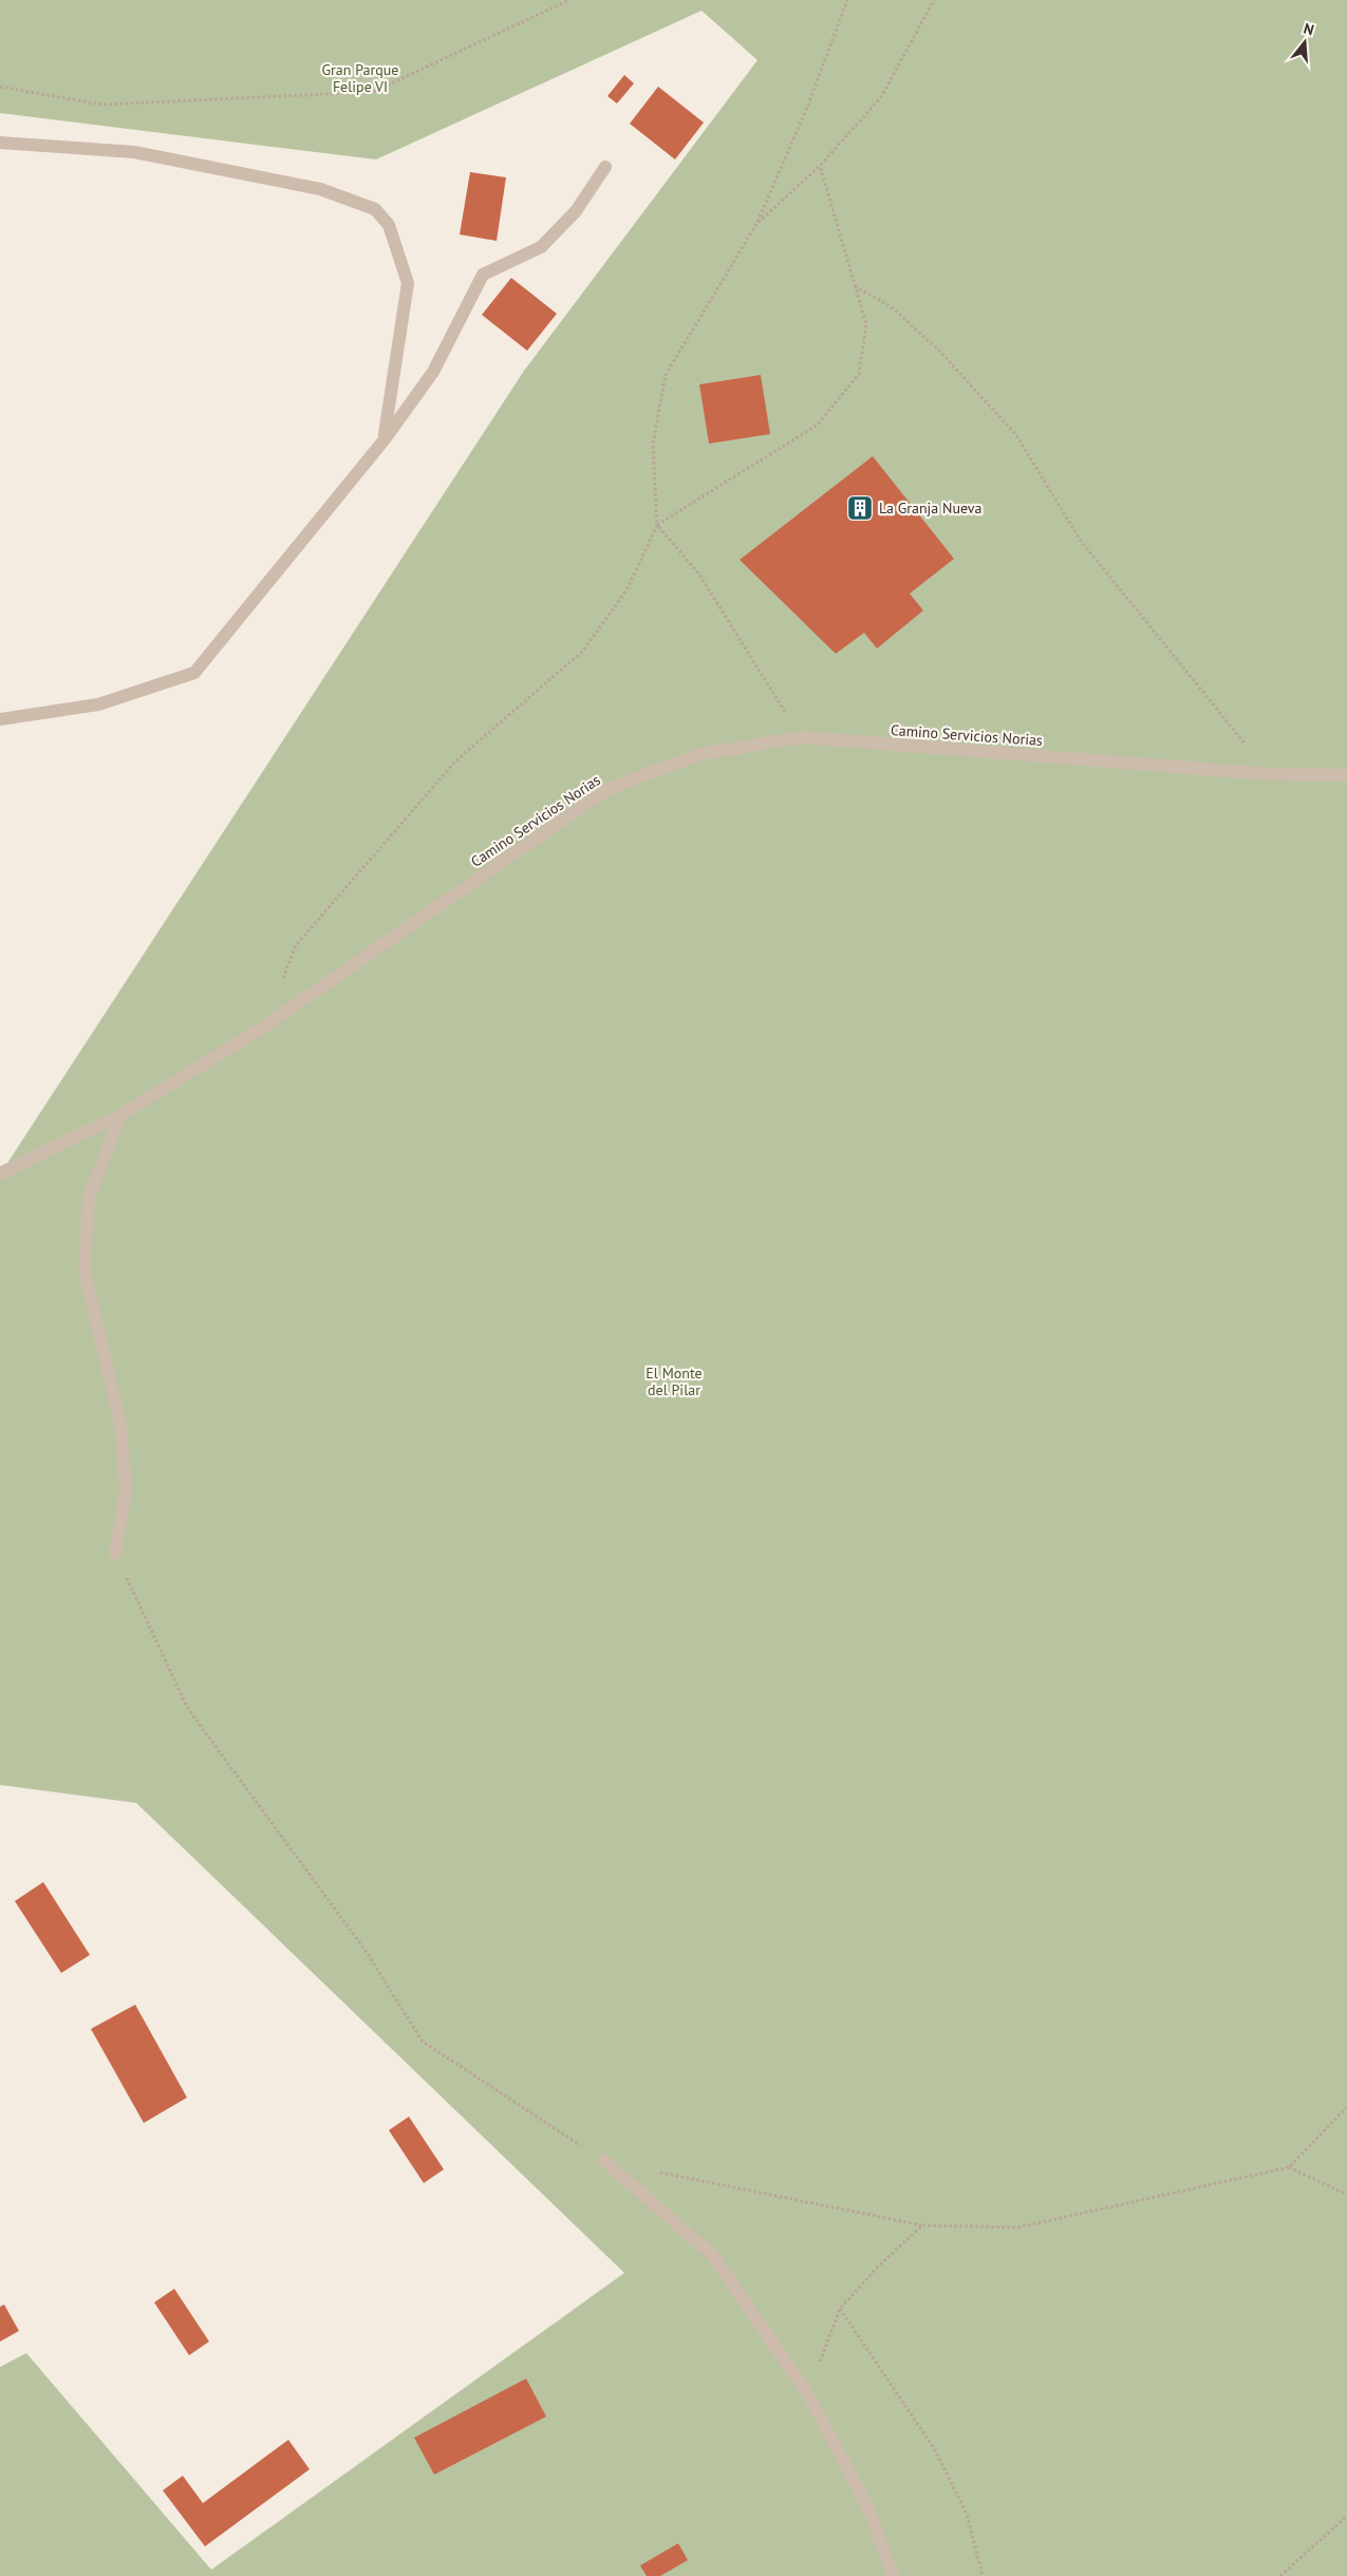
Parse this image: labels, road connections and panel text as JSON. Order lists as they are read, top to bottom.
{
  "streets": {
    "street": ["Camino Servicios Norias"]
  },
  "parks": ["Gran Parque Felipe VI", "El Monte del Pilar"],
  "places": {
    "building": ["La Granja Nueva"]
  },
  "north": "top"
}
